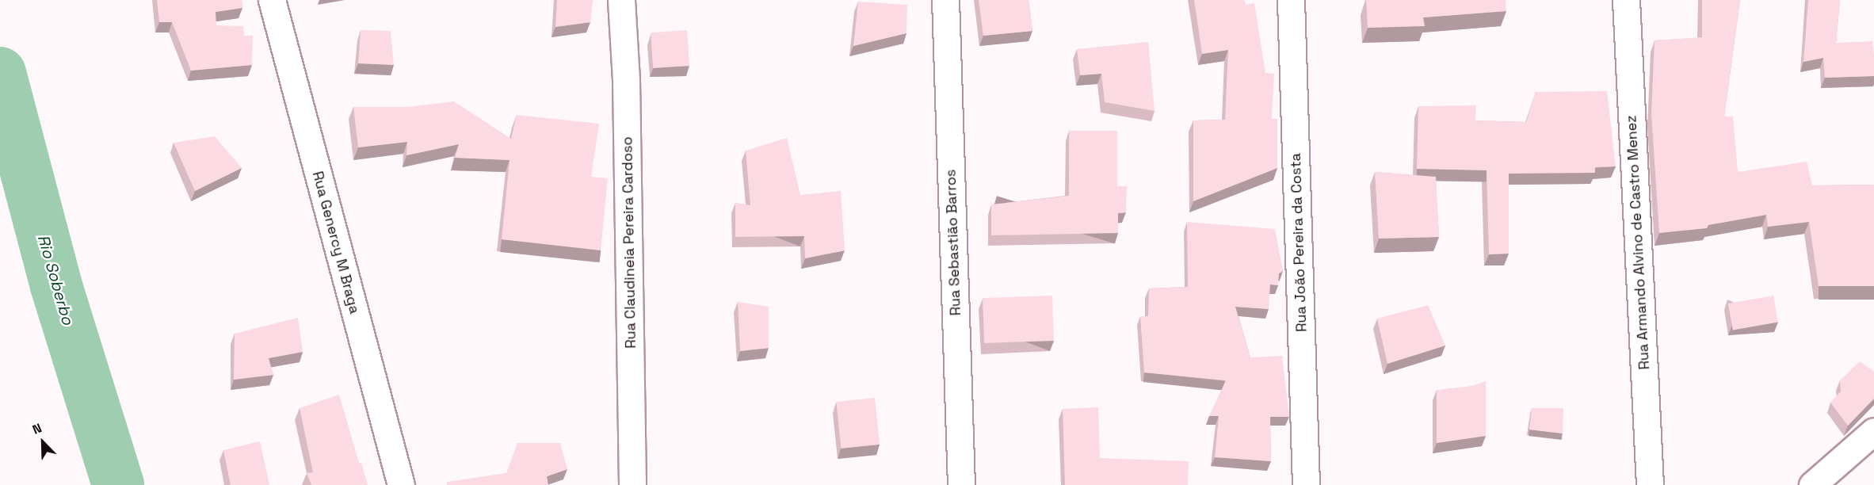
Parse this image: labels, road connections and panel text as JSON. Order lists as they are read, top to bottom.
{
  "streets": {
    "street": [
      "Rua Genercy M Braga",
      "Rua Claudineia Pereira Cardoso",
      "Rua Sebastião Barros",
      "Rua João Pereira da Costa",
      "Rua Armando Alvino de Castro Menez"
    ]
  },
  "water": ["Rio Soberbo"],
  "north": "top left"
}
